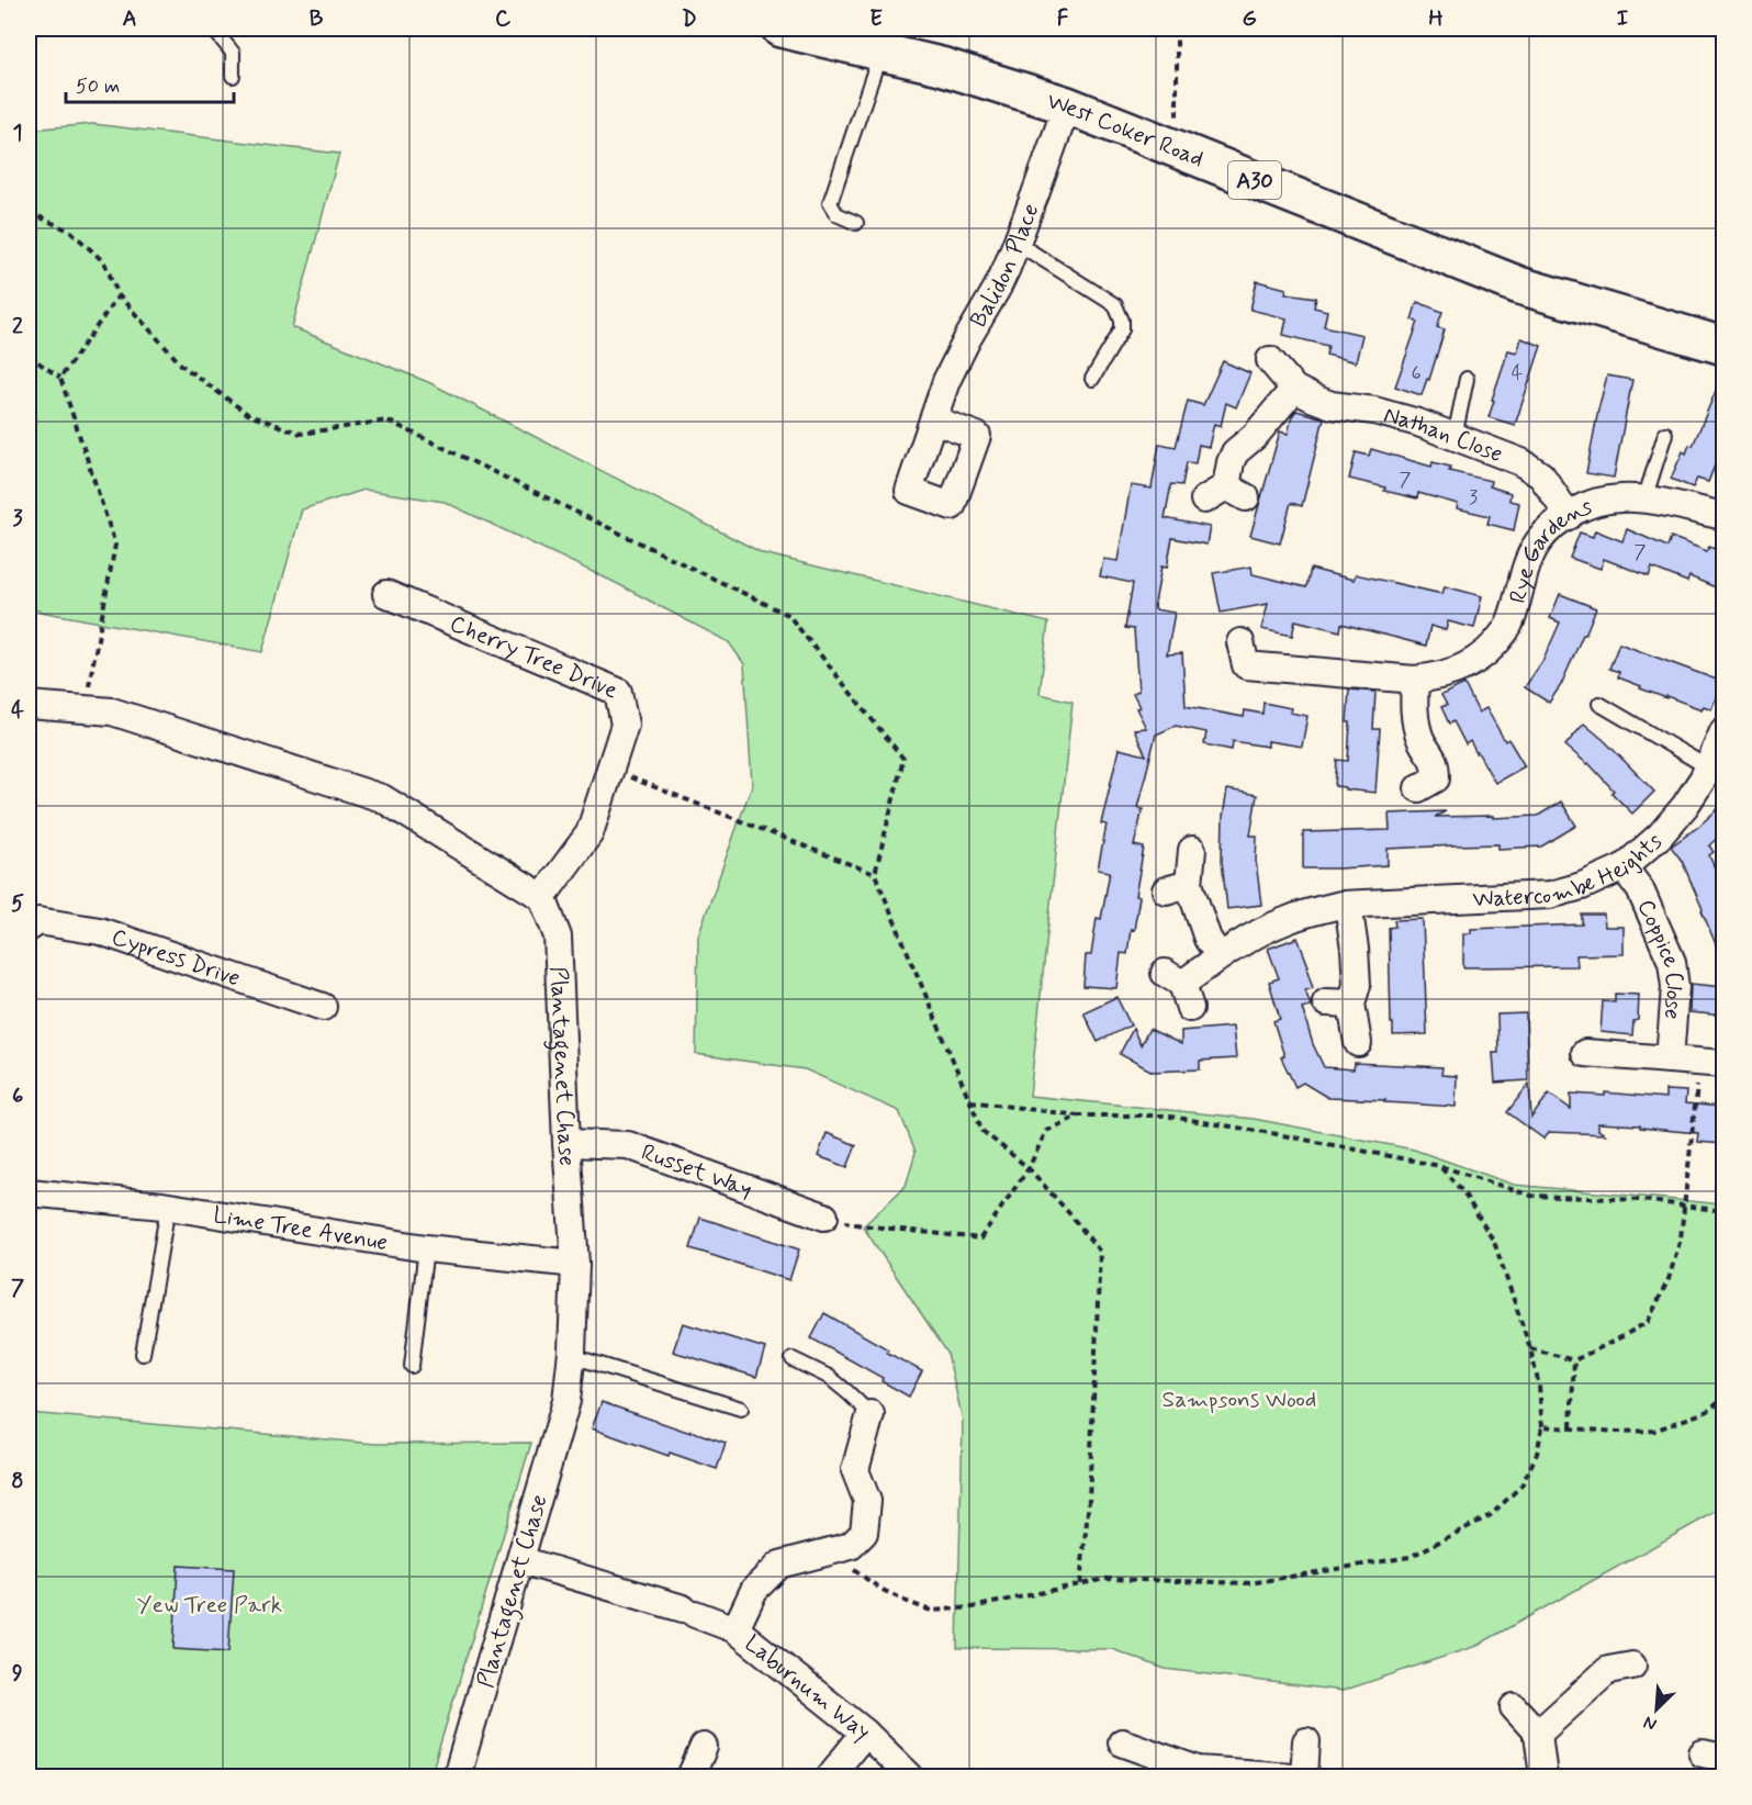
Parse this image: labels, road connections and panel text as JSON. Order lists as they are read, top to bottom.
{
  "streets": {
    "highway": ["West Coker Road", "A30"],
    "street": [
      "Balidon Place",
      "Nathan Close",
      "Rye Gardens",
      "Cherry Tree Drive",
      "Watercombe Heights",
      "Cypress Drive",
      "Coppice Close",
      "Plantagenet Chase",
      "Russet Way",
      "Lime Tree Avenue",
      "Laburnum Way"
    ]
  },
  "crossings": [
    ["West Coker Road", "Balidon Place"],
    ["Nathan Close", "Rye Gardens"],
    ["Cherry Tree Drive", "Plantagenet Chase"],
    ["Watercombe Heights", "Coppice Close"],
    ["Plantagenet Chase", "Russet Way"],
    ["Plantagenet Chase", "Lime Tree Avenue"],
    ["Plantagenet Chase", "Laburnum Way"]
  ],
  "parks": ["Sampsons Wood", "Yew Tree Park"],
  "house_numbers": [
    "6",
    "4",
    "7",
    "3",
    "7"
  ],
  "scale_bar": "50 m",
  "north": "bottom left",
  "grid": {
    "columns": [
      "A",
      "B",
      "C",
      "D",
      "E",
      "F",
      "G",
      "H",
      "I"
    ],
    "rows": [
      "1",
      "2",
      "3",
      "4",
      "5",
      "6",
      "7",
      "8",
      "9"
    ]
  }
}
